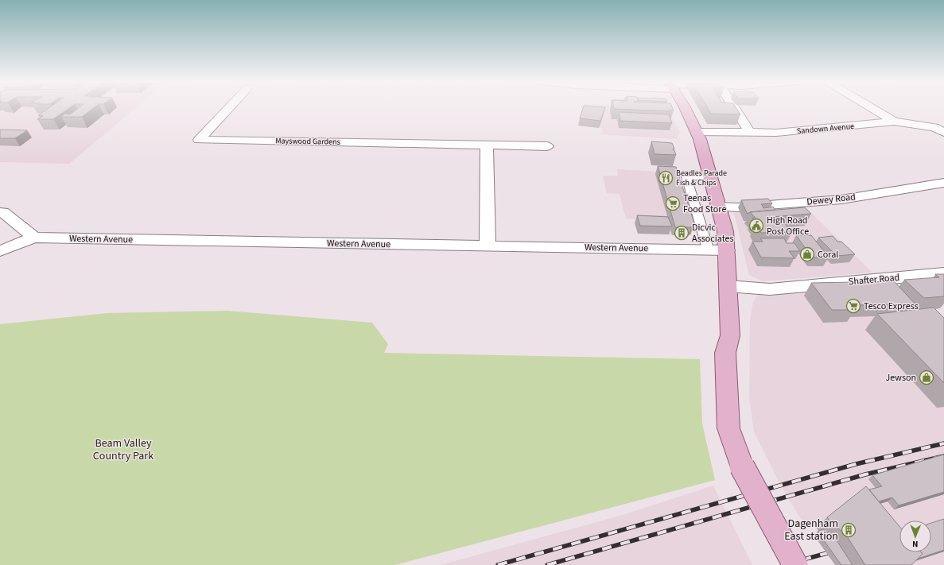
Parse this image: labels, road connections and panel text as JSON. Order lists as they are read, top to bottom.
{
  "streets": {
    "street": [
      "Sandown Avenue",
      "Mayswood Gardens",
      "Dewey Road",
      "Western Avenue",
      "Shafter Road"
    ]
  },
  "parks": ["Beam Valley Country Park"],
  "places": {
    "restaurant": ["Beadles Parade Fish & Chips"],
    "supermarket": ["Teenas Food Store", "Tesco Express"],
    "public building": ["High Road Post Office"],
    "building": ["Dicvic Associates", "Dagenham East station"],
    "shop": ["Coral", "Jewson"]
  },
  "north": "bottom"
}
